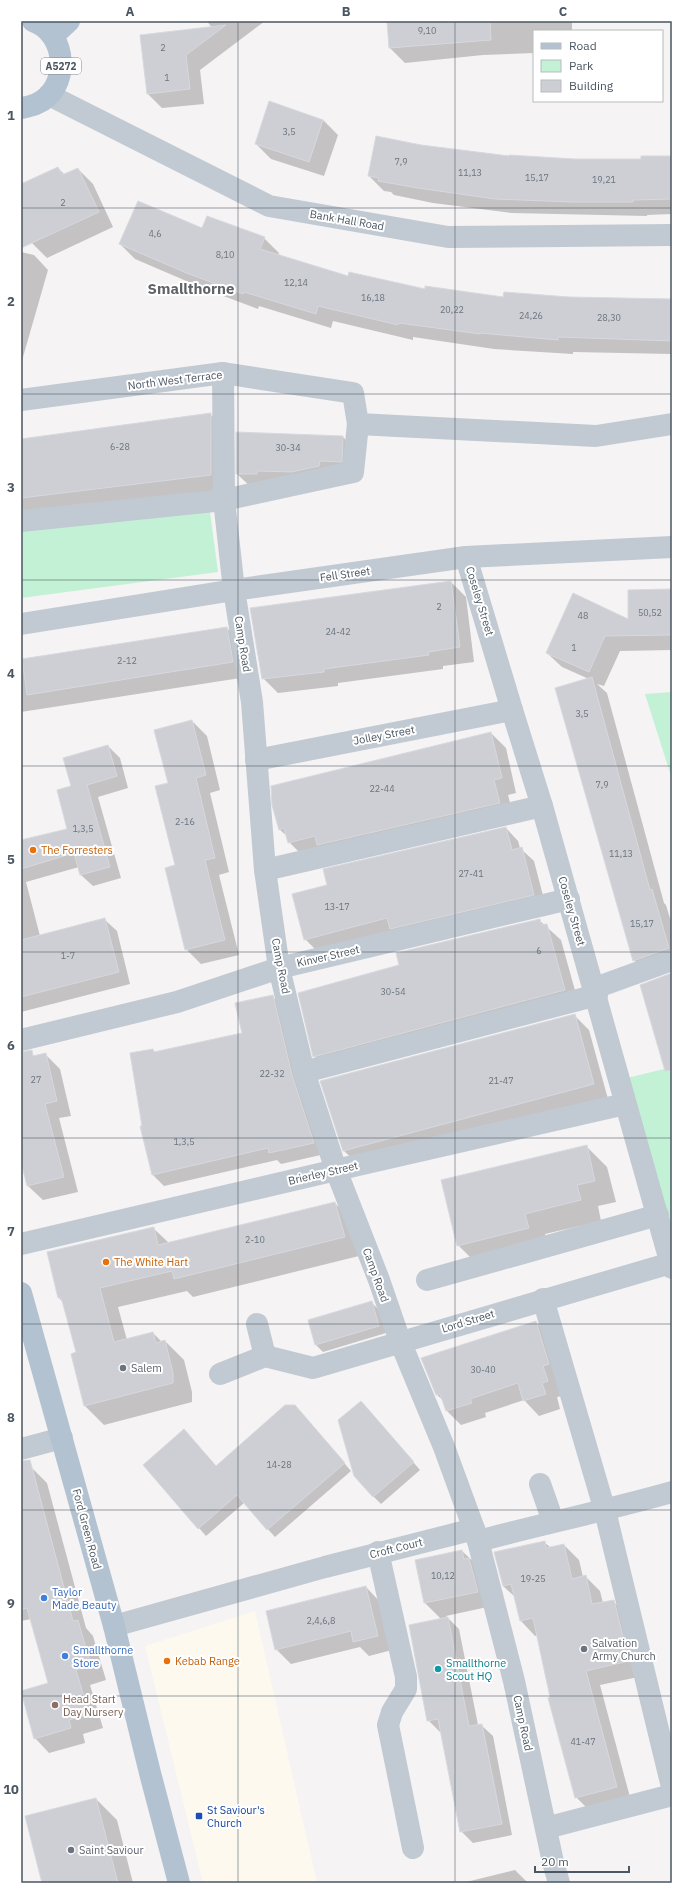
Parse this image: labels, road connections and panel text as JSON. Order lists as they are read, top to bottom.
{
  "streets": {
    "main road": ["A5272", "Ford Green Road"],
    "street": [
      "Bank Hall Road",
      "North West Terrace",
      "Fell Street",
      "Coseley Street",
      "Camp Road",
      "Jolley Street",
      "Kinver Street",
      "Brierley Street",
      "Lord Street",
      "Croft Court"
    ]
  },
  "crossings": [
    ["A5272", "Bank Hall Road"],
    ["North West Terrace", "Camp Road"],
    ["Fell Street", "Coseley Street"],
    ["Fell Street", "Camp Road"],
    ["Coseley Street", "Jolley Street"],
    ["Coseley Street", "Kinver Street"],
    ["Coseley Street", "Brierley Street"],
    ["Coseley Street", "Lord Street"],
    ["Camp Road", "Jolley Street"],
    ["Camp Road", "Kinver Street"],
    ["Camp Road", "Brierley Street"],
    ["Camp Road", "Lord Street"],
    ["Camp Road", "Croft Court"],
    ["Ford Green Road", "Croft Court"]
  ],
  "districts": ["Smallthorne"],
  "places": {
    "other": [
      "The Forresters",
      "The White Hart",
      "Salem",
      "Taylor Made Beauty",
      "Salvation Army Church",
      "Smallthorne Store",
      "Kebab Range",
      "Smallthorne Scout HQ",
      "Head Start Day Nursery",
      "Saint Saviour"
    ],
    "transit": ["St Saviour's Church"]
  },
  "house_numbers": [
    "9,10",
    "2",
    "1",
    "3,5",
    "7,9",
    "11,13",
    "15,17",
    "19,21",
    "2",
    "4,6",
    "8,10",
    "12,14",
    "16,18",
    "20,22",
    "24,26",
    "28,30",
    "6-28",
    "30-34",
    "2",
    "50,52",
    "48",
    "24-42",
    "1",
    "2-12",
    "3,5",
    "7,9",
    "22-44",
    "2-16",
    "1,3,5",
    "11,13",
    "27-41",
    "13-17",
    "15,17",
    "6",
    "1-7",
    "30-54",
    "22-32",
    "27",
    "21-47",
    "1,3,5",
    "2-10",
    "30-40",
    "14-28",
    "10,12",
    "19-25",
    "2,4,6,8",
    "41-47"
  ],
  "legend": ["Road", "Park", "Building"],
  "scale_bar": "20 m",
  "grid": {
    "columns": ["A", "B", "C"],
    "rows": [
      "1",
      "2",
      "3",
      "4",
      "5",
      "6",
      "7",
      "8",
      "9",
      "10"
    ]
  }
}
